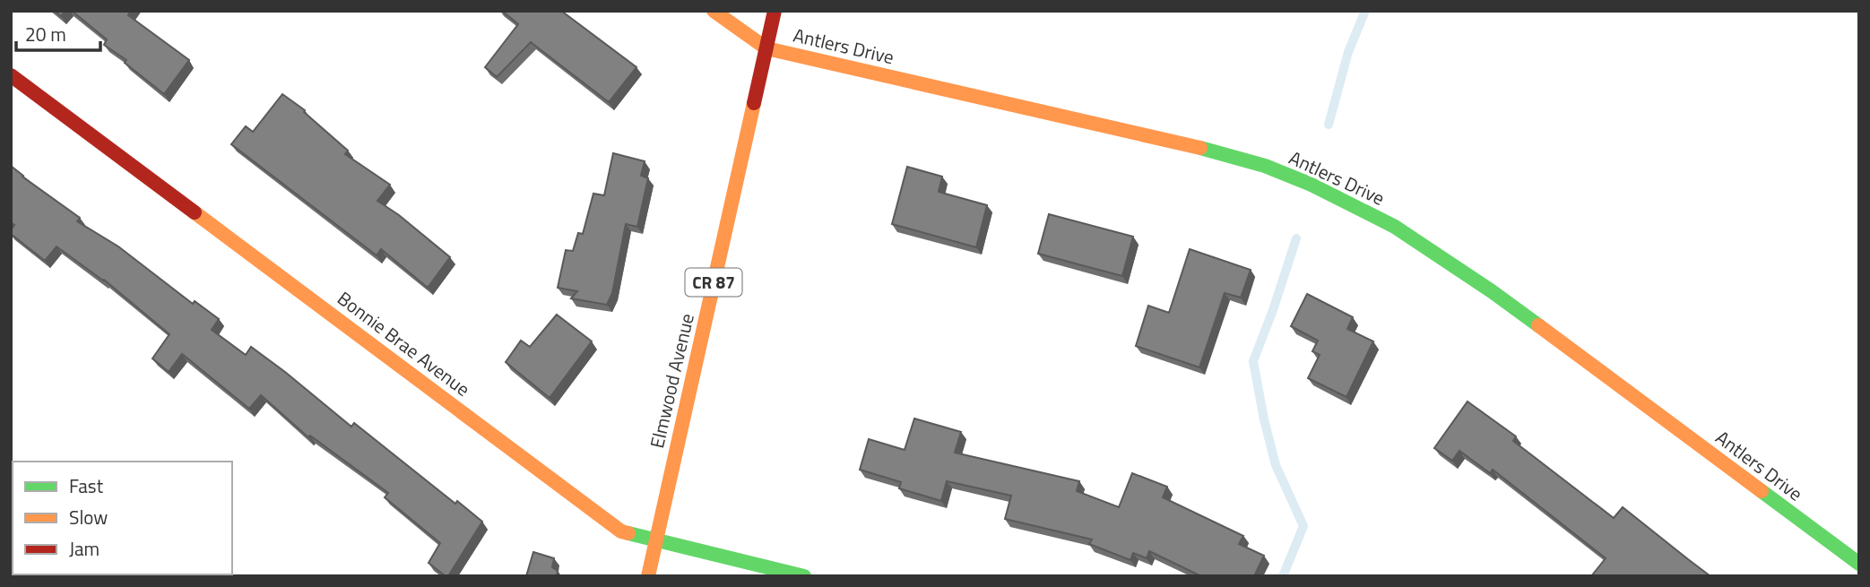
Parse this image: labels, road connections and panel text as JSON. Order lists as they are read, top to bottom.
{
  "streets": {
    "street": [
      "Antlers Drive",
      "CR 87",
      "Bonnie Brae Avenue",
      "Elmwood Avenue"
    ]
  },
  "crossings": [
    ["Antlers Drive", "Elmwood Avenue"],
    ["Bonnie Brae Avenue", "Elmwood Avenue"]
  ],
  "legend": ["Fast", "Slow", "Jam"],
  "scale_bar": "20 m"
}
